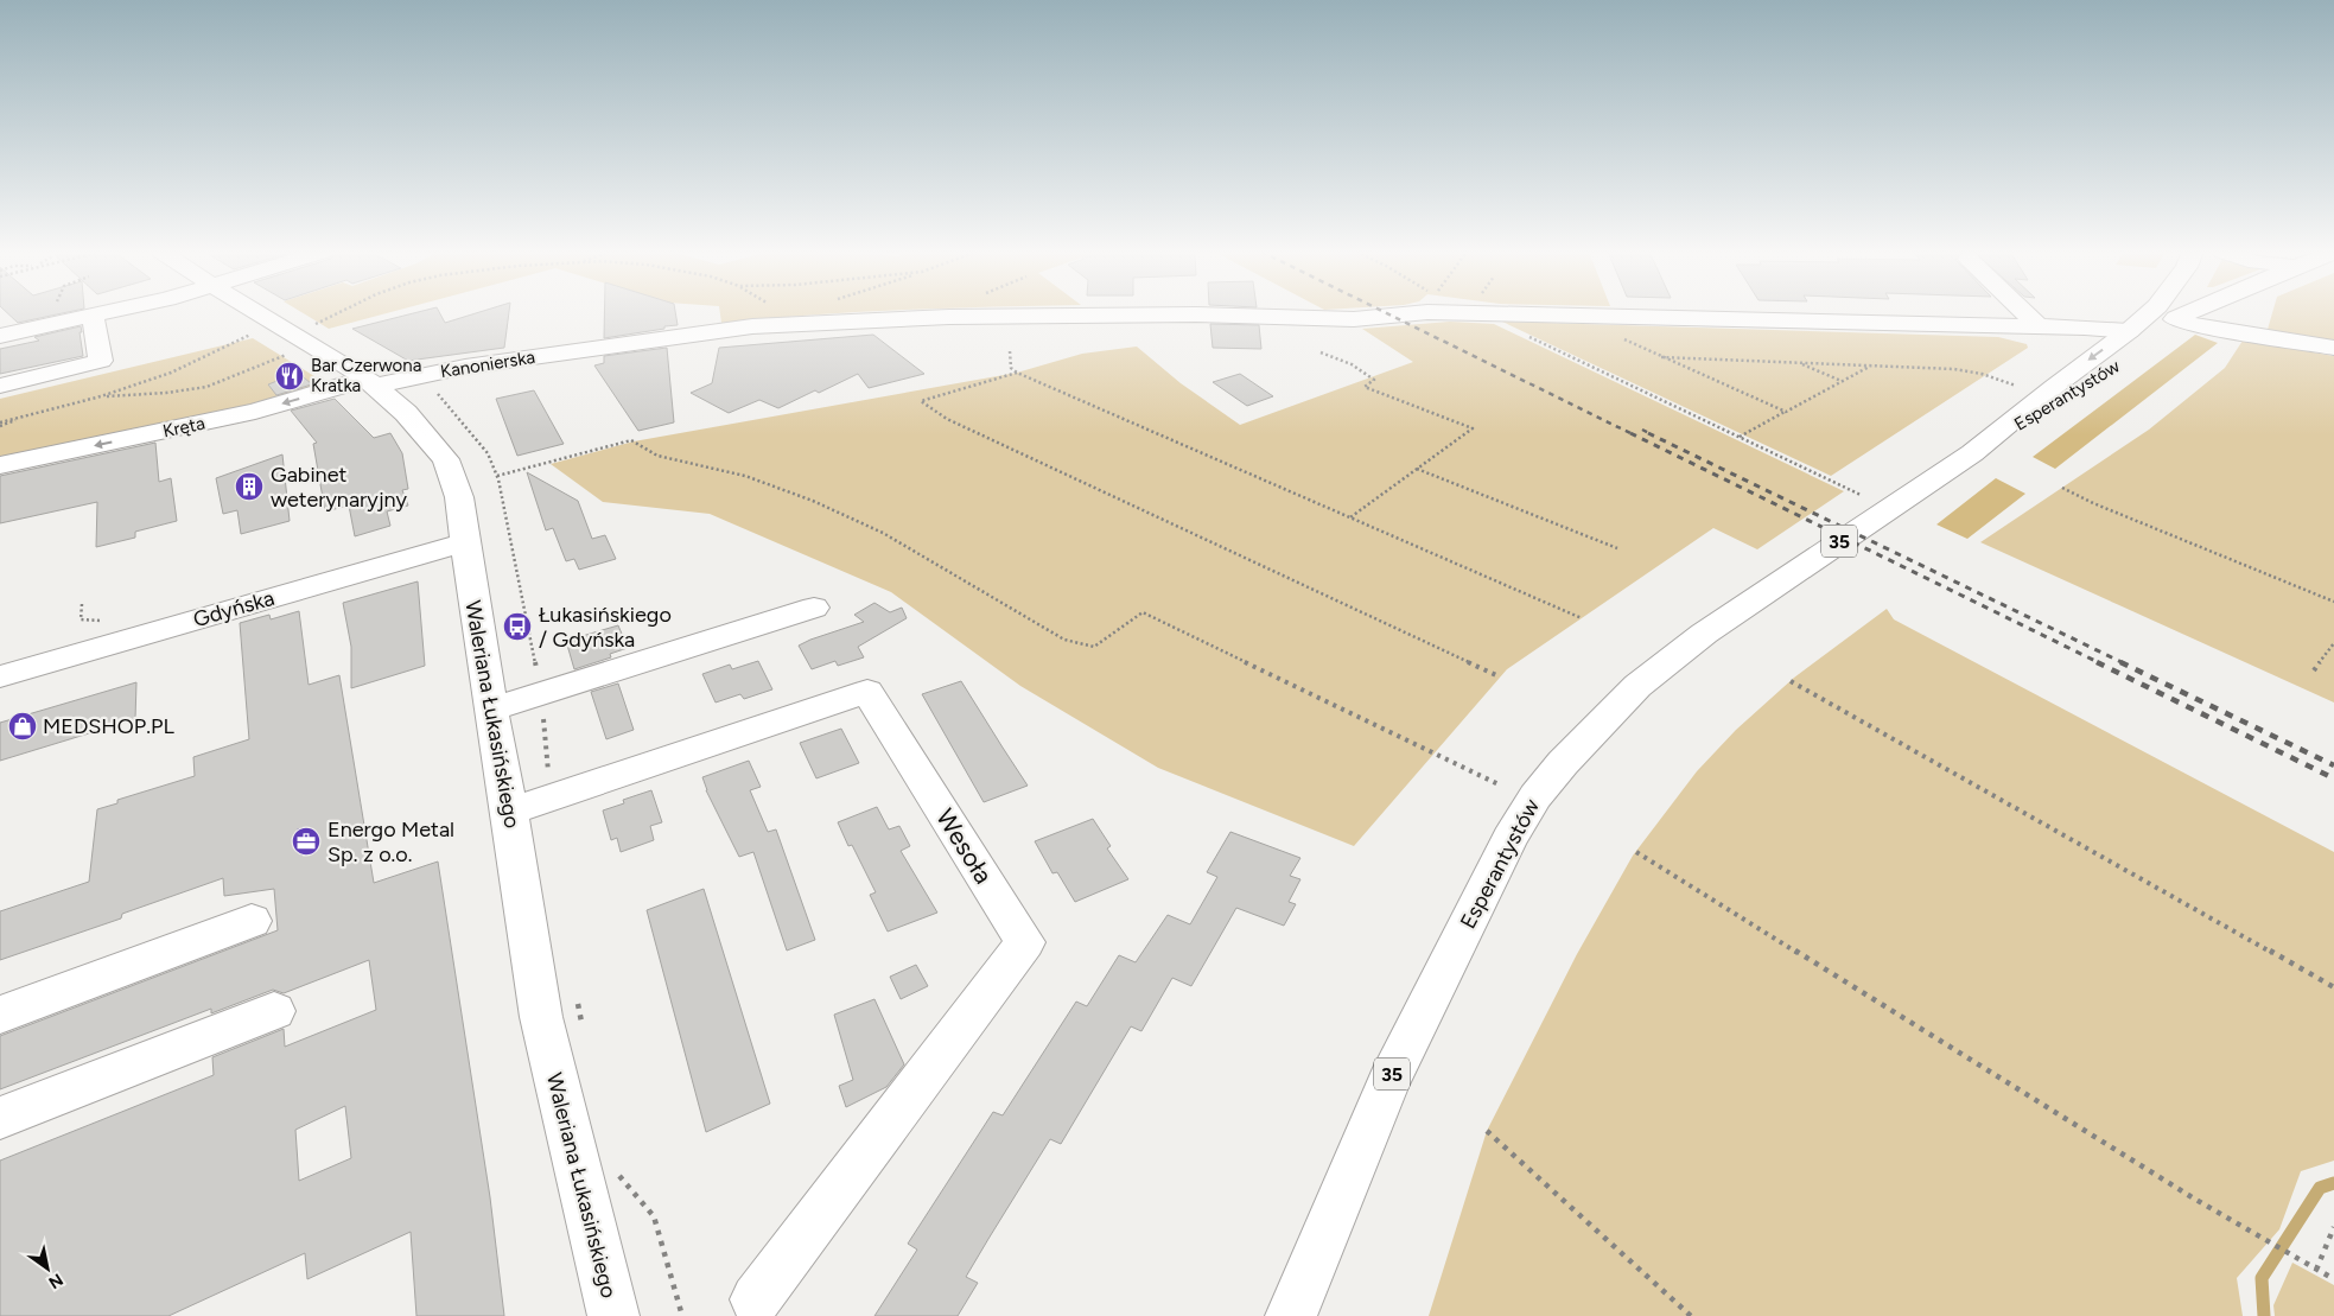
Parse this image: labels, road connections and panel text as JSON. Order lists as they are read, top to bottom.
{
  "streets": {
    "street": [
      "Kanonierska",
      "Esperantystów",
      "Kręta",
      "35",
      "Gdyńska",
      "Waleriana Łukasińskiego",
      "Wesoła"
    ]
  },
  "crossings": [
    ["Kanonierska", "Esperantystów"],
    ["Kanonierska", "Kręta"],
    ["Kanonierska", "Waleriana Łukasińskiego"],
    ["Kręta", "Waleriana Łukasińskiego"],
    ["Gdyńska", "Waleriana Łukasińskiego"],
    ["Waleriana Łukasińskiego", "Wesoła"]
  ],
  "one_way": ["Kręta"],
  "places": {
    "restaurant": ["Bar Czerwona Kratka"],
    "building": ["Gabinet weterynaryjny"],
    "bus stop": ["Łukasińskiego / Gdyńska"],
    "shop": ["MEDSHOP.PL"],
    "office": ["Energo Metal Sp. z o.o."]
  },
  "north": "bottom right"
}
